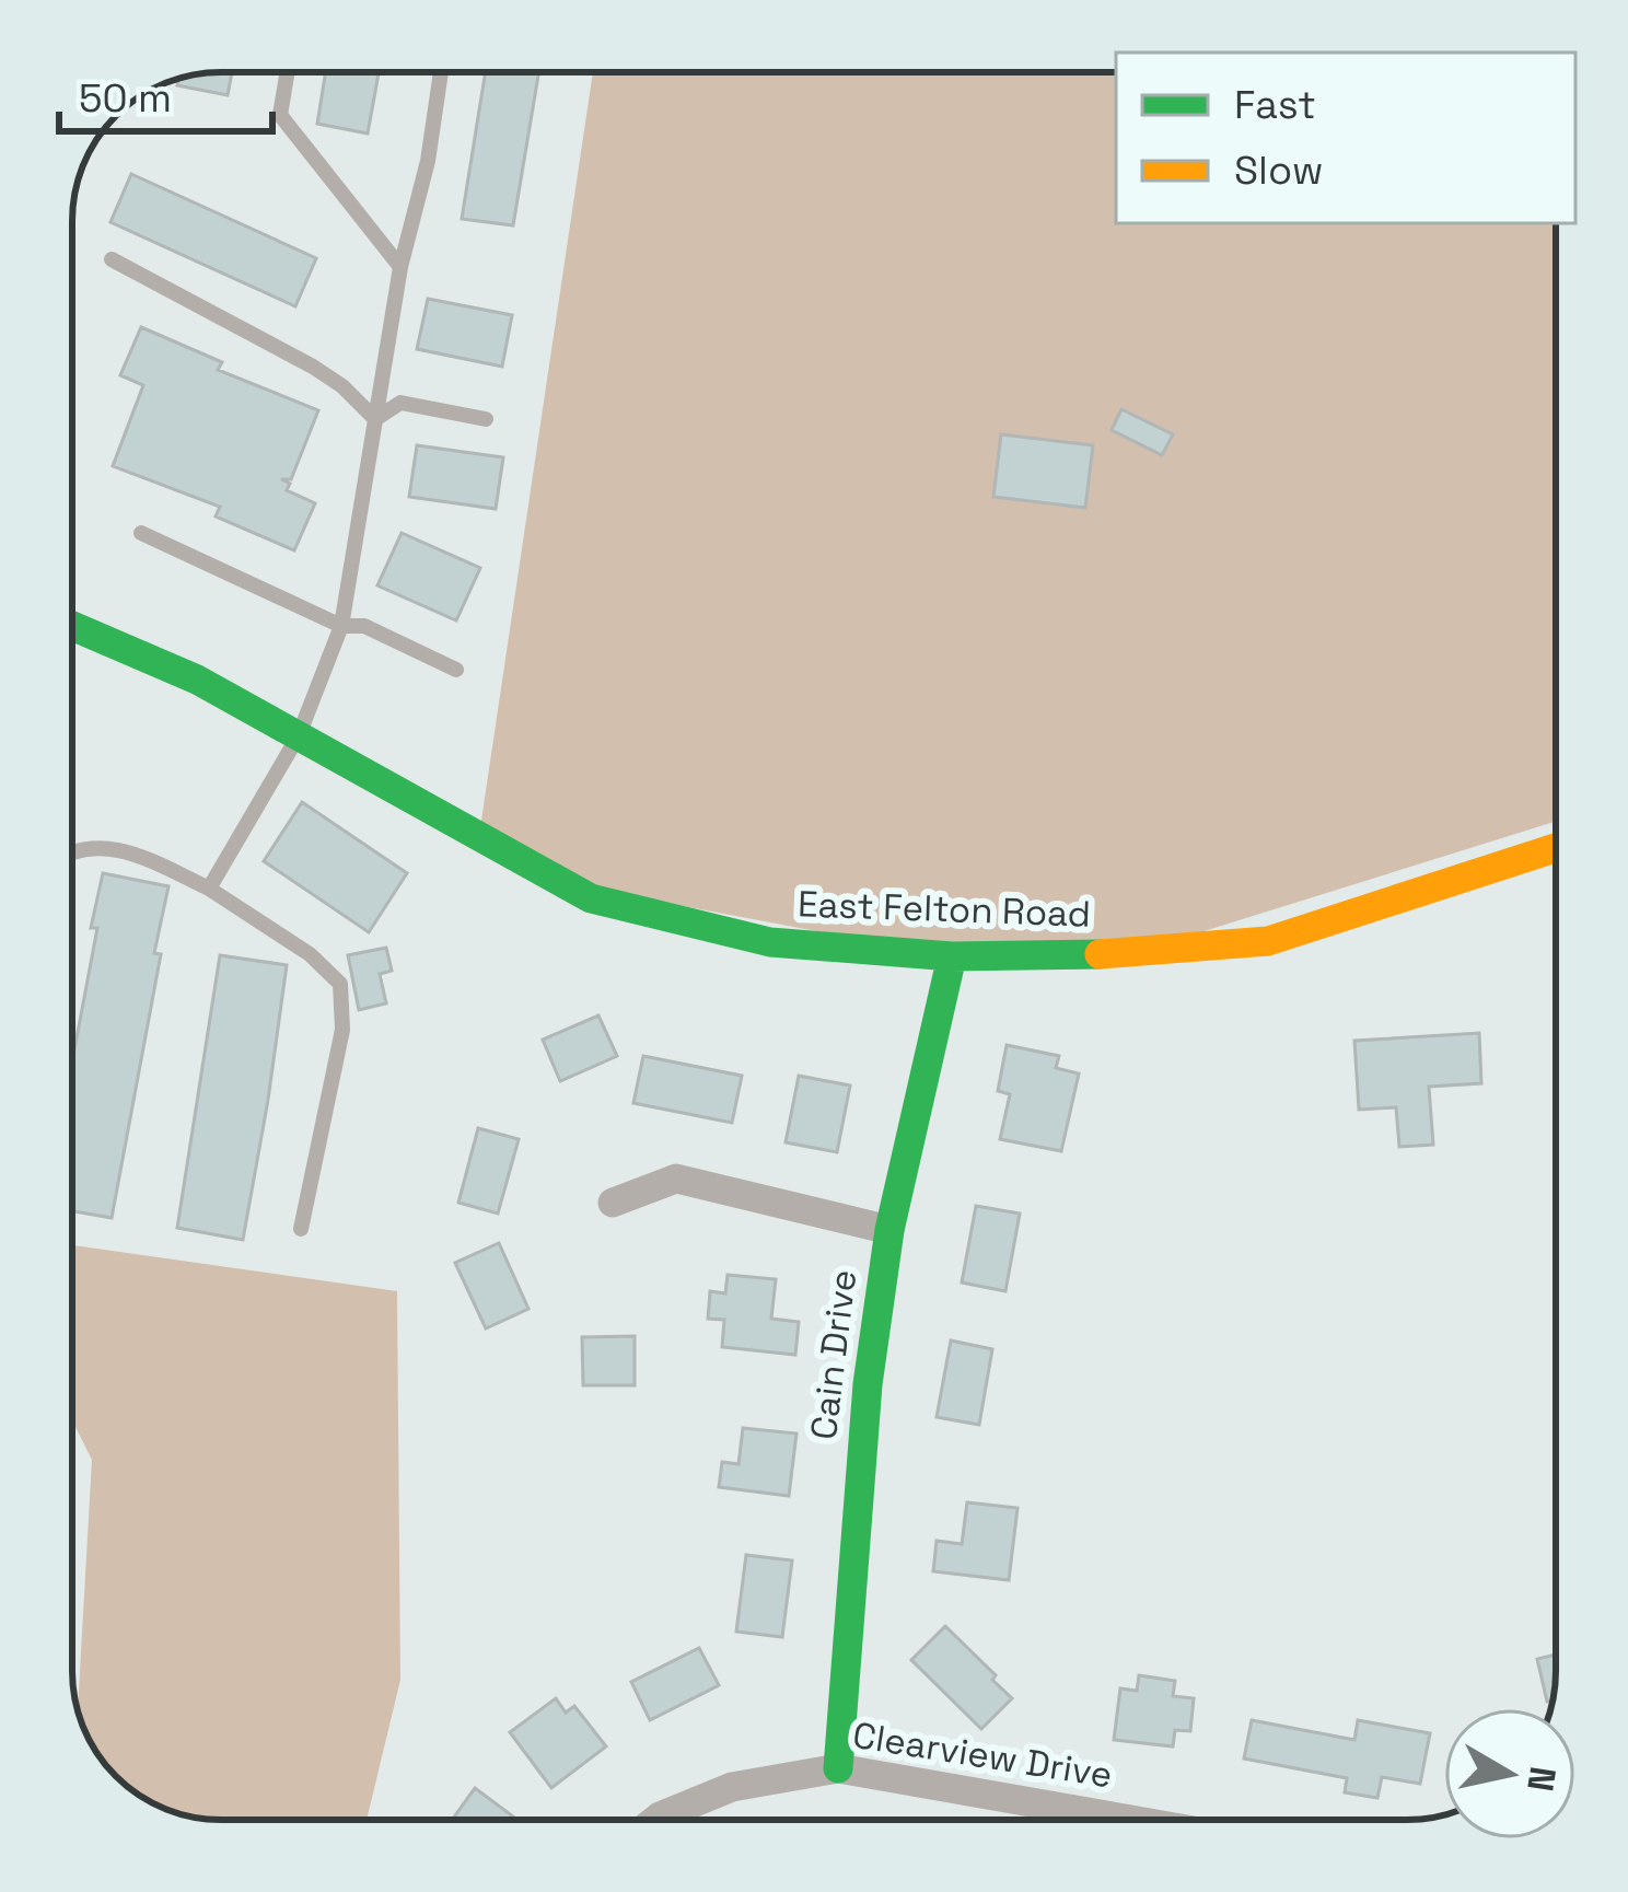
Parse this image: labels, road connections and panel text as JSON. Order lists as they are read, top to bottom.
{
  "streets": {
    "street": ["East Felton Road", "Cain Drive", "Clearview Drive"]
  },
  "crossings": [
    ["East Felton Road", "Cain Drive"],
    ["Cain Drive", "Clearview Drive"]
  ],
  "legend": ["Fast", "Slow"],
  "scale_bar": "50 m",
  "north": "right"
}
